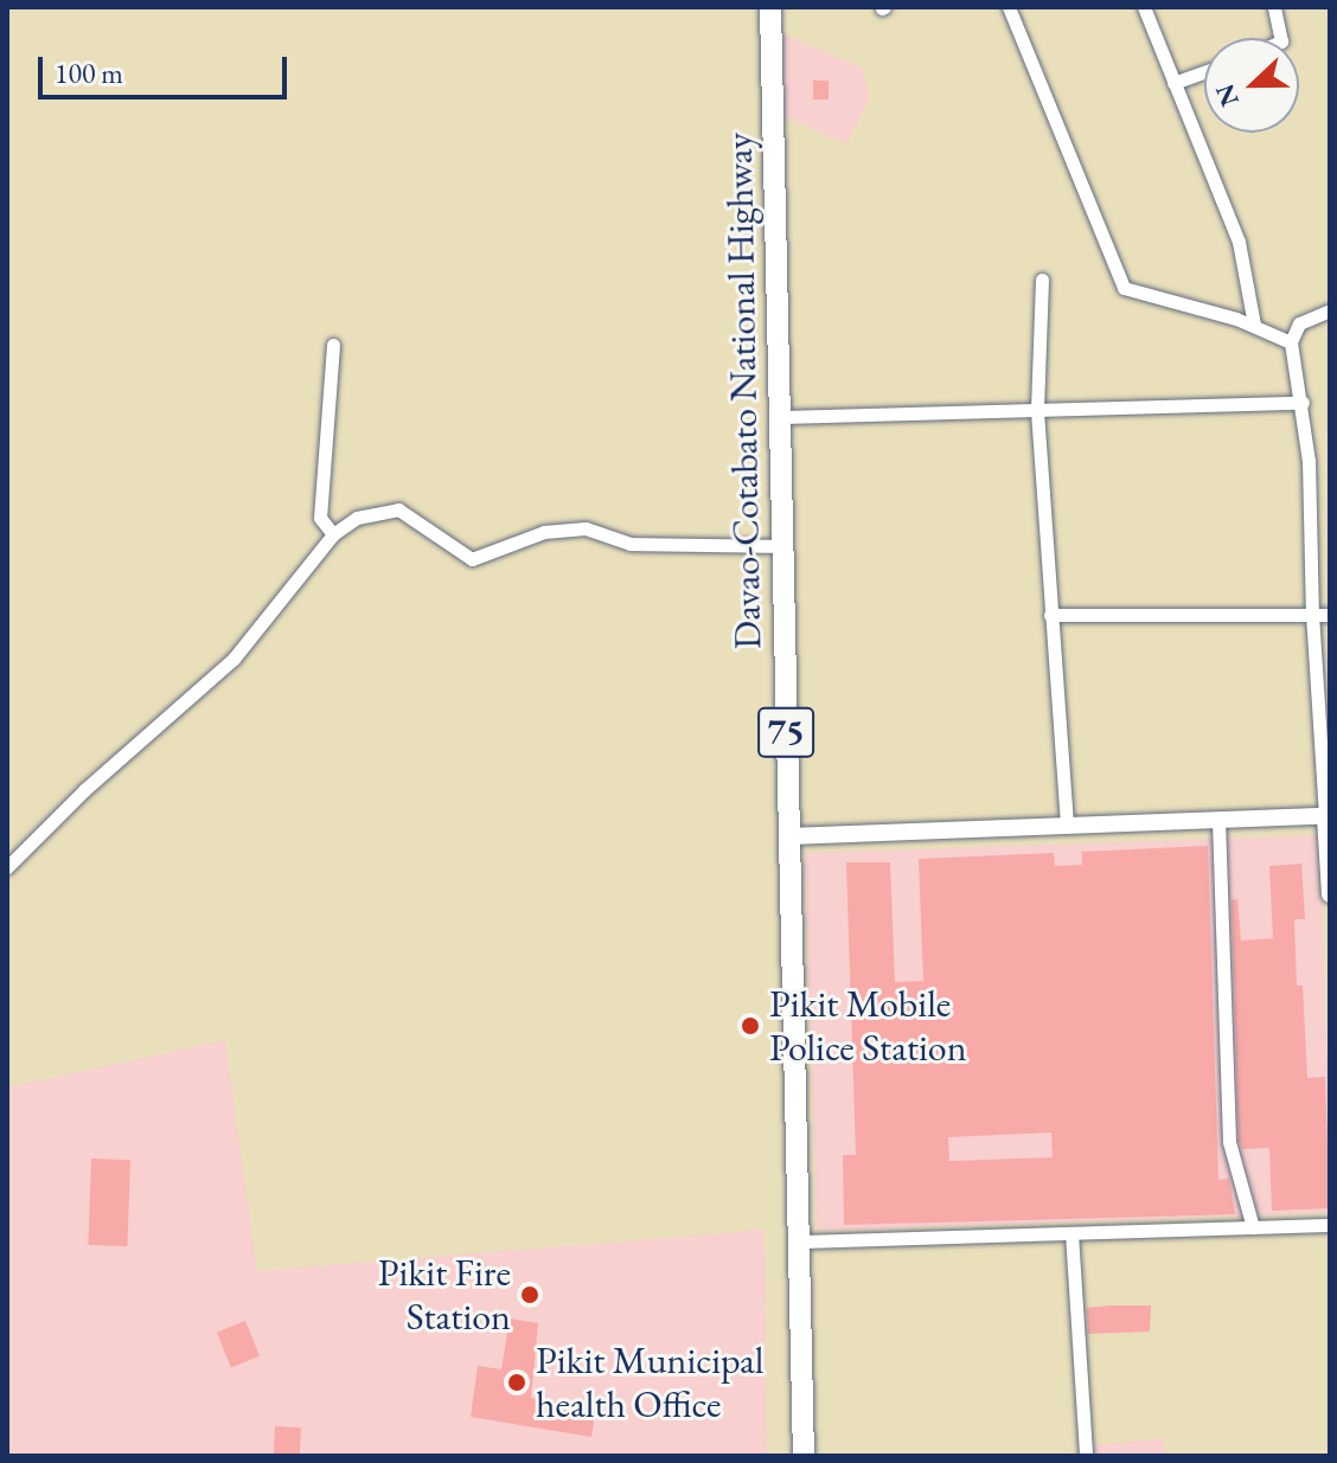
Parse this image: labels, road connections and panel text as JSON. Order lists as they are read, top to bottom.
{
  "streets": {
    "highway": ["Davao-Cotabato National Highway", "75"]
  },
  "places": ["Pikit Mobile Police Station", "Pikit Fire Station", "Pikit Municipal health Office"],
  "scale_bar": "100 m",
  "north": "left"
}
